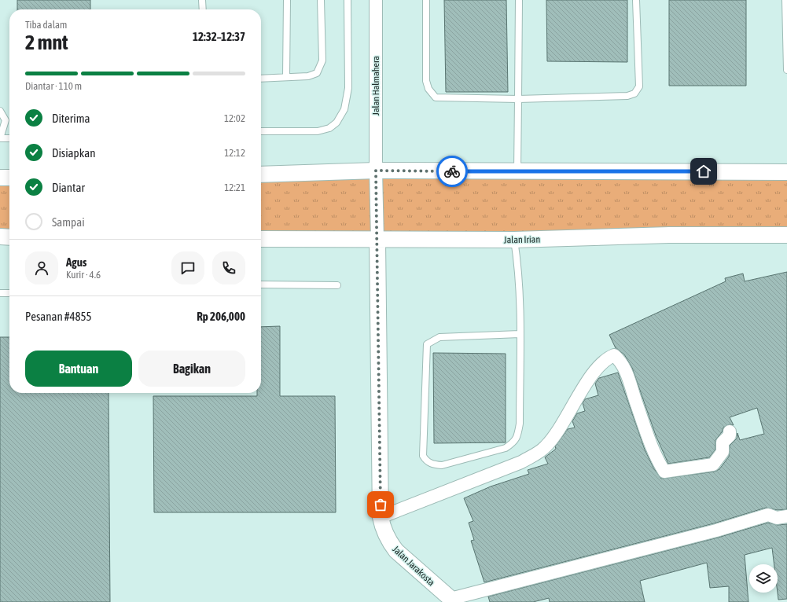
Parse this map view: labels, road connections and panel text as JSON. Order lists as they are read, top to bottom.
{
  "streets": {
    "street": ["Jalan Halmahera", "Jalan Irian", "Jalan Jarakosta"]
  },
  "crossings": [
    ["Jalan Halmahera", "Jalan Irian"],
    ["Jalan Halmahera", "Jalan Jarakosta"],
    ["Jalan Irian", "Jalan Jarakosta"]
  ],
  "page": {
    "heading": ["2 mnt", "Tiba dalam", "12:32–12:37"],
    "panel": [
      "Agus",
      "Kurir · 4.6",
      "Pesanan #4855",
      "Rp 206,000"
    ],
    "bar": "Diantar · 110 m",
    "list": [
      ["Diterima", "12:02"],
      ["Disiapkan", "12:12"],
      ["Diantar", "12:21"],
      "Sampai"
    ],
    "buttons": ["Bantuan", "Bagikan"]
  }
}
